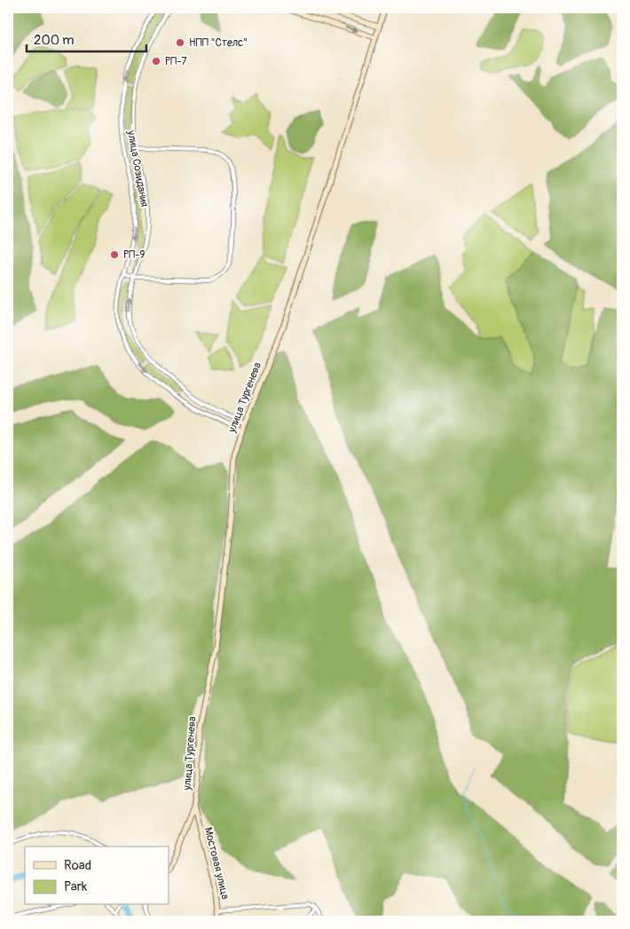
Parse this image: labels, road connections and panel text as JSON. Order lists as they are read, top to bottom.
{
  "streets": {
    "street": ["улица Созидания", "улица Тургенева", "Мостовая улица"]
  },
  "crossings": [
    ["улица Созидания", "улица Тургенева"],
    ["улица Тургенева", "Мостовая улица"]
  ],
  "places": ["НПП \"Стелс\"", "РП-7", "РП-9"],
  "legend": ["Road", "Park"],
  "scale_bar": "200 m"
}
